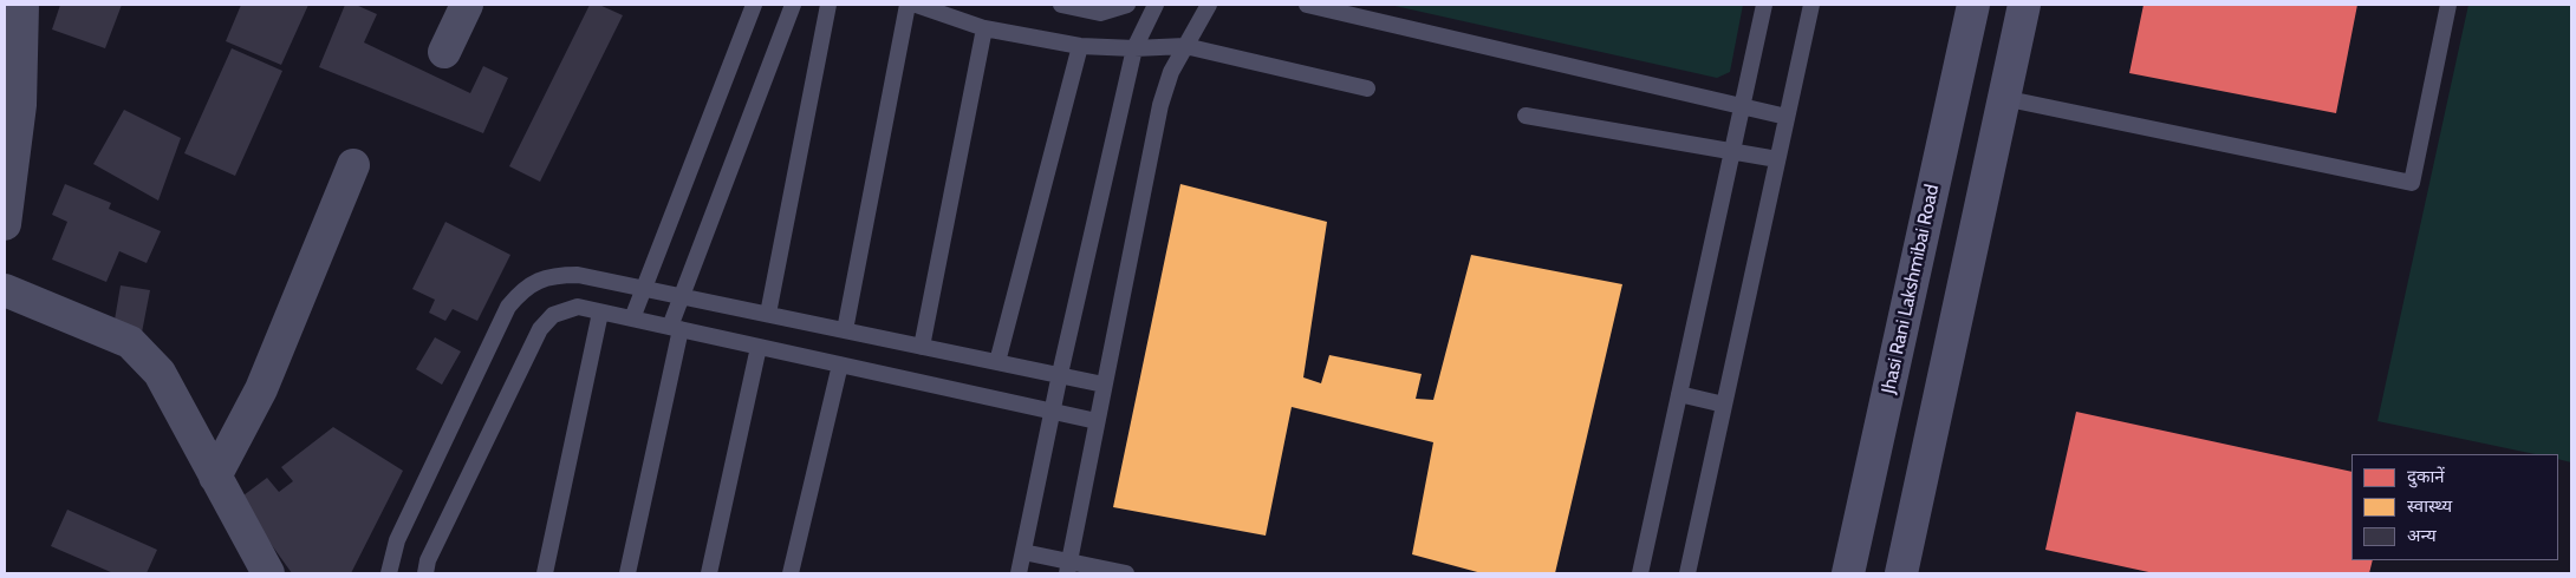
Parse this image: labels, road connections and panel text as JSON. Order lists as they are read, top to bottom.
{
  "streets": {
    "main road": ["Jhasi Rani Lakshmibai Road"]
  },
  "legend": ["दुकानें", "स्वास्थ्य", "अन्य"]
}
